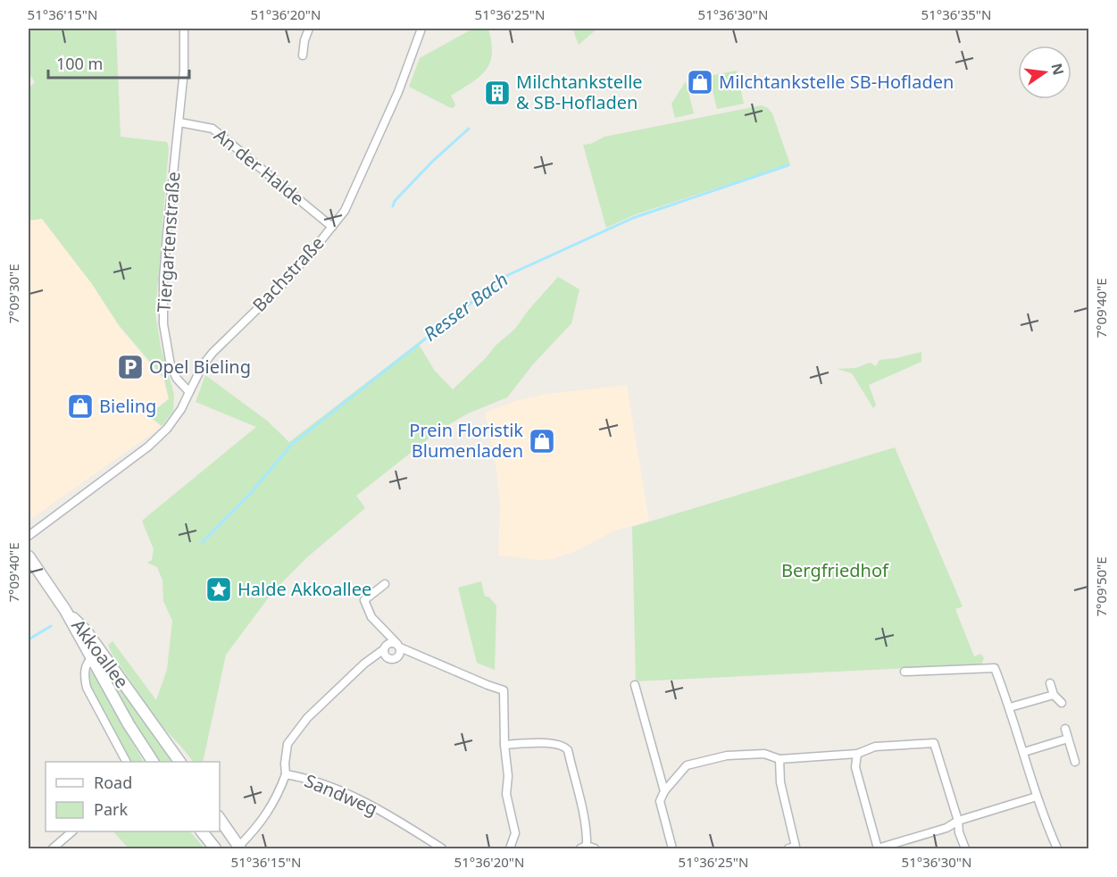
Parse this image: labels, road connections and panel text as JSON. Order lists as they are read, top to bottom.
{
  "streets": {
    "main road": ["Akkoallee"],
    "street": [
      "An der Halde",
      "Tiergartenstraße",
      "Bachstraße",
      "Sandweg"
    ]
  },
  "crossings": [
    ["An der Halde", "Tiergartenstraße"],
    ["An der Halde", "Bachstraße"],
    ["Tiergartenstraße", "Bachstraße"]
  ],
  "water": ["Resser Bach"],
  "parks": ["Bergfriedhof"],
  "places": {
    "shop": ["Milchtankstelle SB-Hofladen", "Bieling", "Prein Floristik Blumenladen"],
    "building": ["Milchtankstelle & SB-Hofladen"],
    "parking": ["Opel Bieling"],
    "place": ["Halde Akkoallee"]
  },
  "legend": ["Road", "Park"],
  "scale_bar": "100 m",
  "north": "right",
  "coordinates": [
    "51°36'15\"N",
    "51°36'20\"N",
    "51°36'25\"N",
    "51°36'30\"N",
    "51°36'35\"N",
    "7°09'30\"E",
    "7°09'40\"E",
    "7°09'50\"E"
  ]
}
